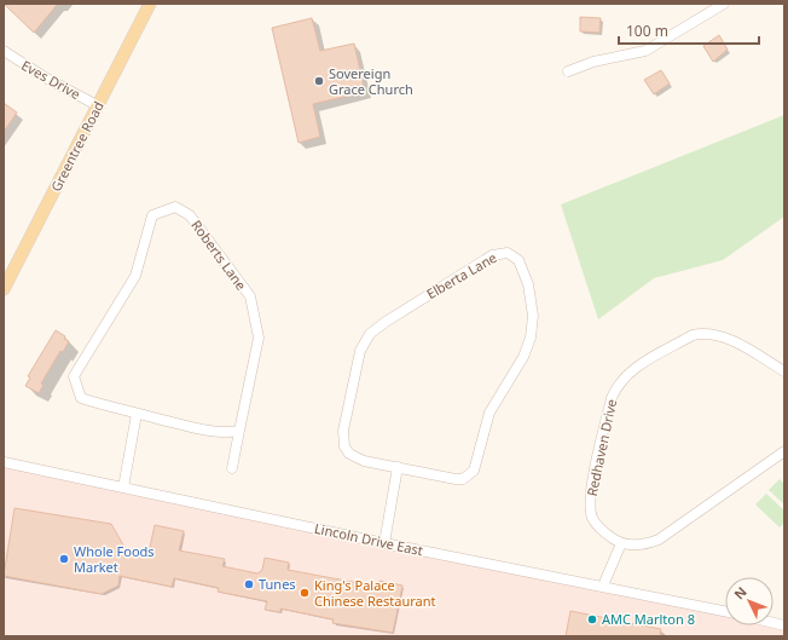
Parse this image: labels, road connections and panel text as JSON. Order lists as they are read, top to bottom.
{
  "streets": {
    "main road": ["Greentree Road"],
    "street": [
      "Eves Drive",
      "Roberts Lane",
      "Elberta Lane",
      "Redhaven Drive",
      "Lincoln Drive East"
    ]
  },
  "crossings": [
    ["Eves Drive", "Greentree Road"]
  ],
  "places": [
    "Sovereign Grace Church",
    "Whole Foods Market",
    "Tunes",
    "King's Palace Chinese Restaurant",
    "AMC Marlton 8"
  ],
  "scale_bar": "100 m",
  "north": "top left"
}
